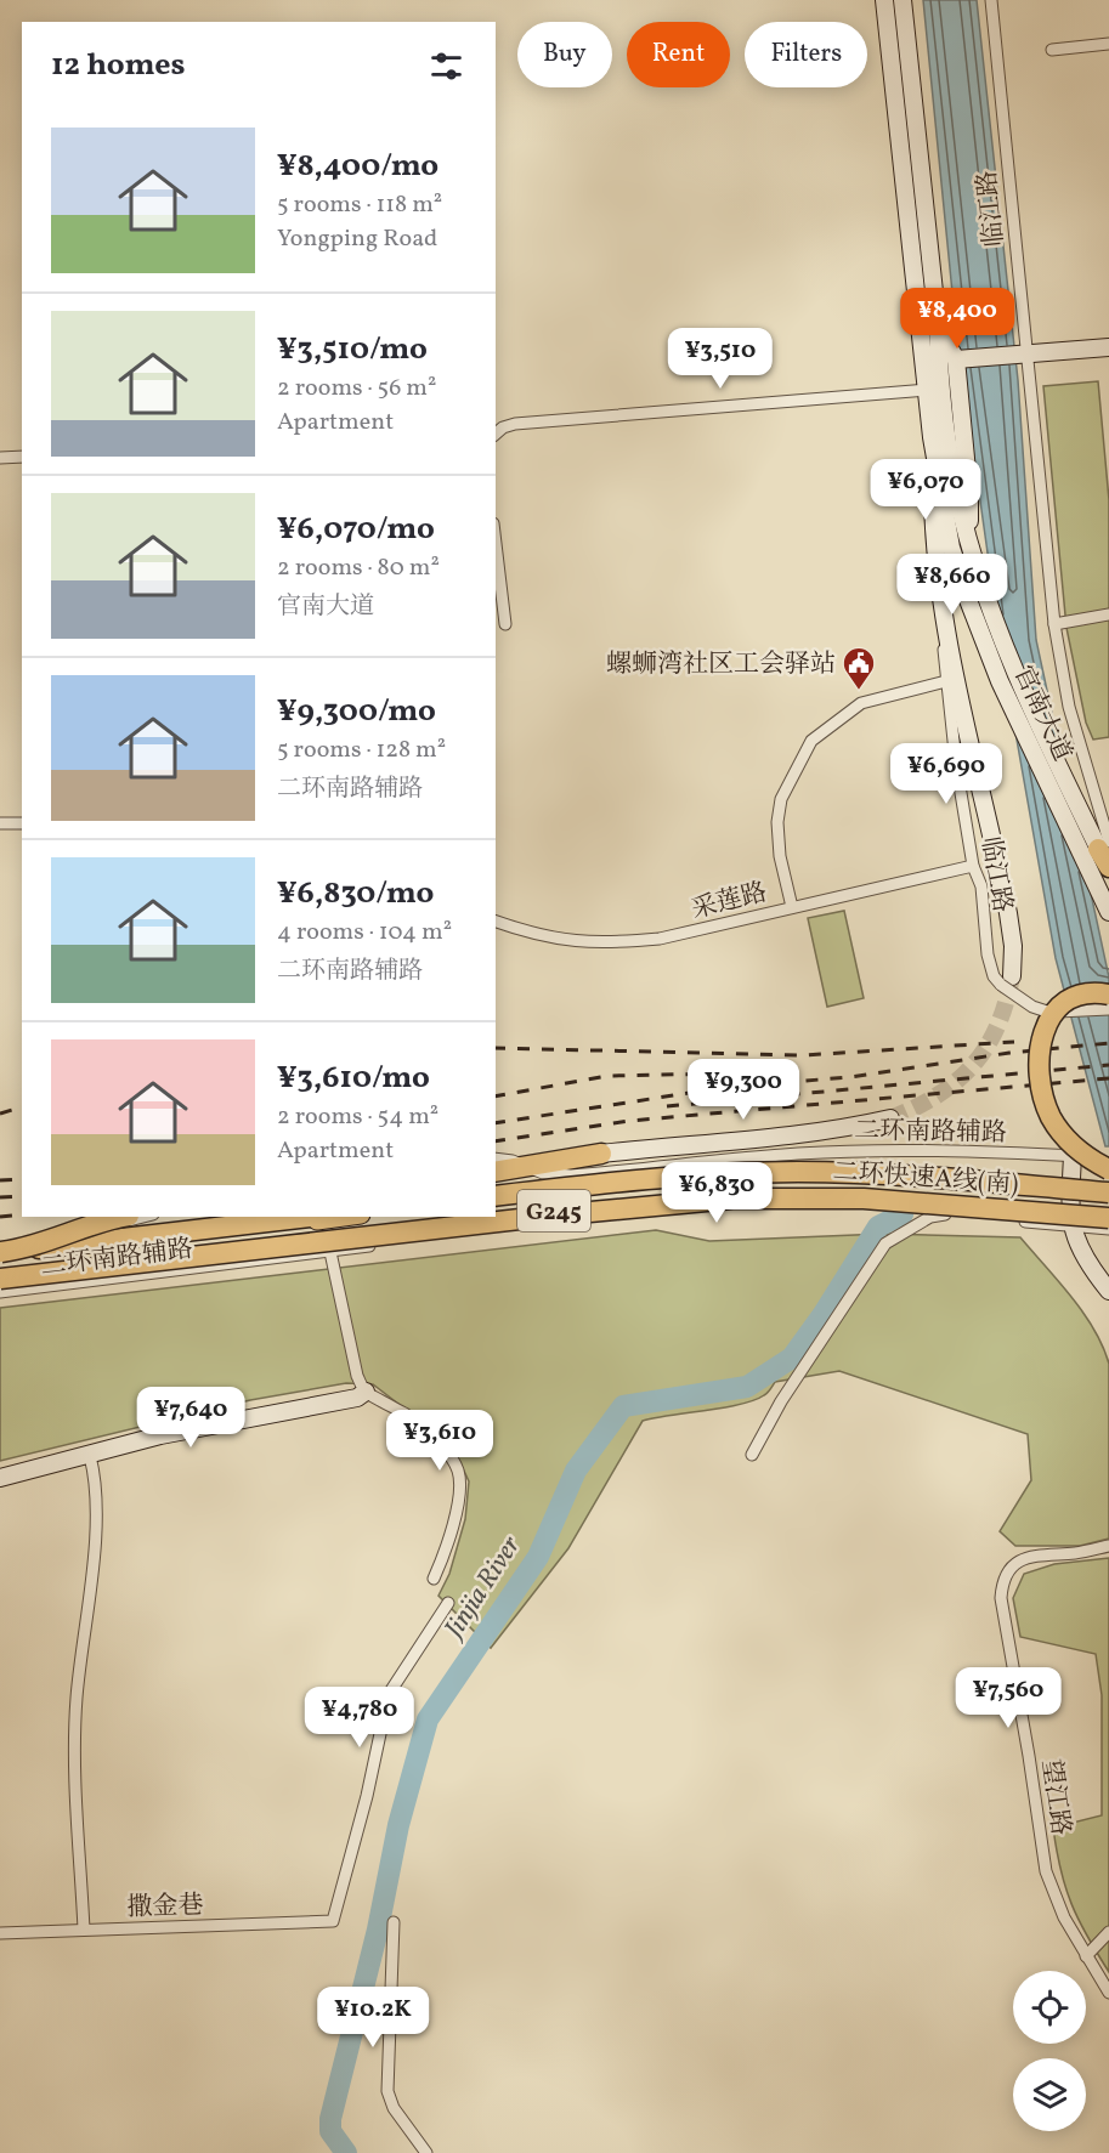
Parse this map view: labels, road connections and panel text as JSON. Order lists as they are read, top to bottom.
{
  "streets": {
    "highway": ["二环快速A线(南)"],
    "main road": ["官南大道", "G245"],
    "street": [
      "临江路",
      "采莲路",
      "二环南路辅路",
      "望江路",
      "撒金巷"
    ]
  },
  "crossings": [
    ["临江路", "官南大道"],
    ["临江路", "采莲路"],
    ["二环南路辅路", "G245"],
    ["二环快速A线(南)", "G245"]
  ],
  "water": ["Jinjia River"],
  "places": {
    "public building": ["螺蛳湾社区工会驿站"]
  },
  "page": {
    "chip": ["Buy", "Rent", "Filters"],
    "heading": "12 homes",
    "list": [
      {
        "name": "¥8,400/mo",
        "note": "5 rooms · 118 m² · Yongping Road"
      },
      {
        "name": "¥3,510/mo",
        "note": "2 rooms · 56 m² · Apartment"
      },
      {
        "name": "¥6,070/mo",
        "note": "2 rooms · 80 m² · 官南大道"
      },
      {
        "name": "¥9,300/mo",
        "note": "5 rooms · 128 m² · 二环南路辅路"
      },
      {
        "name": "¥6,830/mo",
        "note": "4 rooms · 104 m² · 二环南路辅路"
      },
      {
        "name": "¥3,610/mo",
        "note": "2 rooms · 54 m² · Apartment"
      }
    ],
    "price": [
      "¥8,400",
      "¥3,510",
      "¥6,070",
      "¥8,660",
      "¥6,690",
      "¥9,300",
      "¥6,830",
      "¥7,640",
      "¥3,610",
      "¥7,560",
      "¥4,780",
      "¥10.2K"
    ]
  }
}
